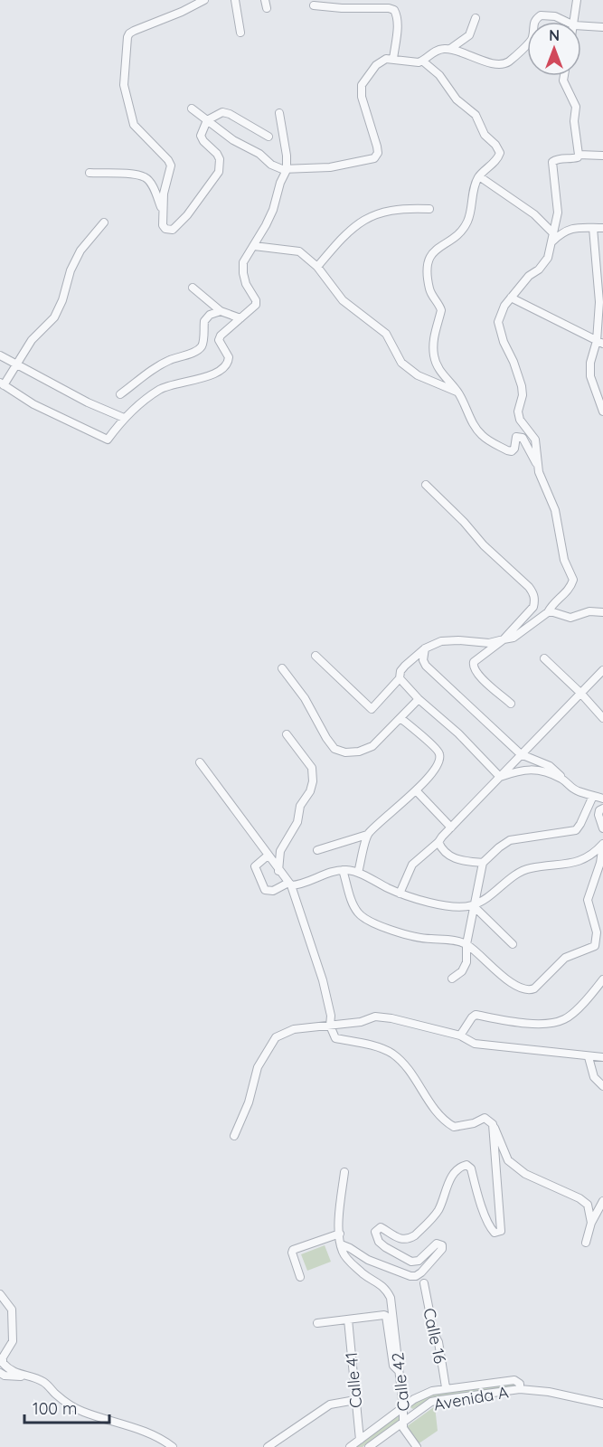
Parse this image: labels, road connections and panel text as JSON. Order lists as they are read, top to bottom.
{
  "streets": {
    "street": [
      "Calle 16",
      "Calle 41",
      "Calle 42",
      "Avenida A"
    ]
  },
  "crossings": [
    ["Calle 16", "Avenida A"],
    ["Calle 41", "Avenida A"],
    ["Calle 42", "Avenida A"]
  ],
  "scale_bar": "100 m",
  "north": "top"
}
